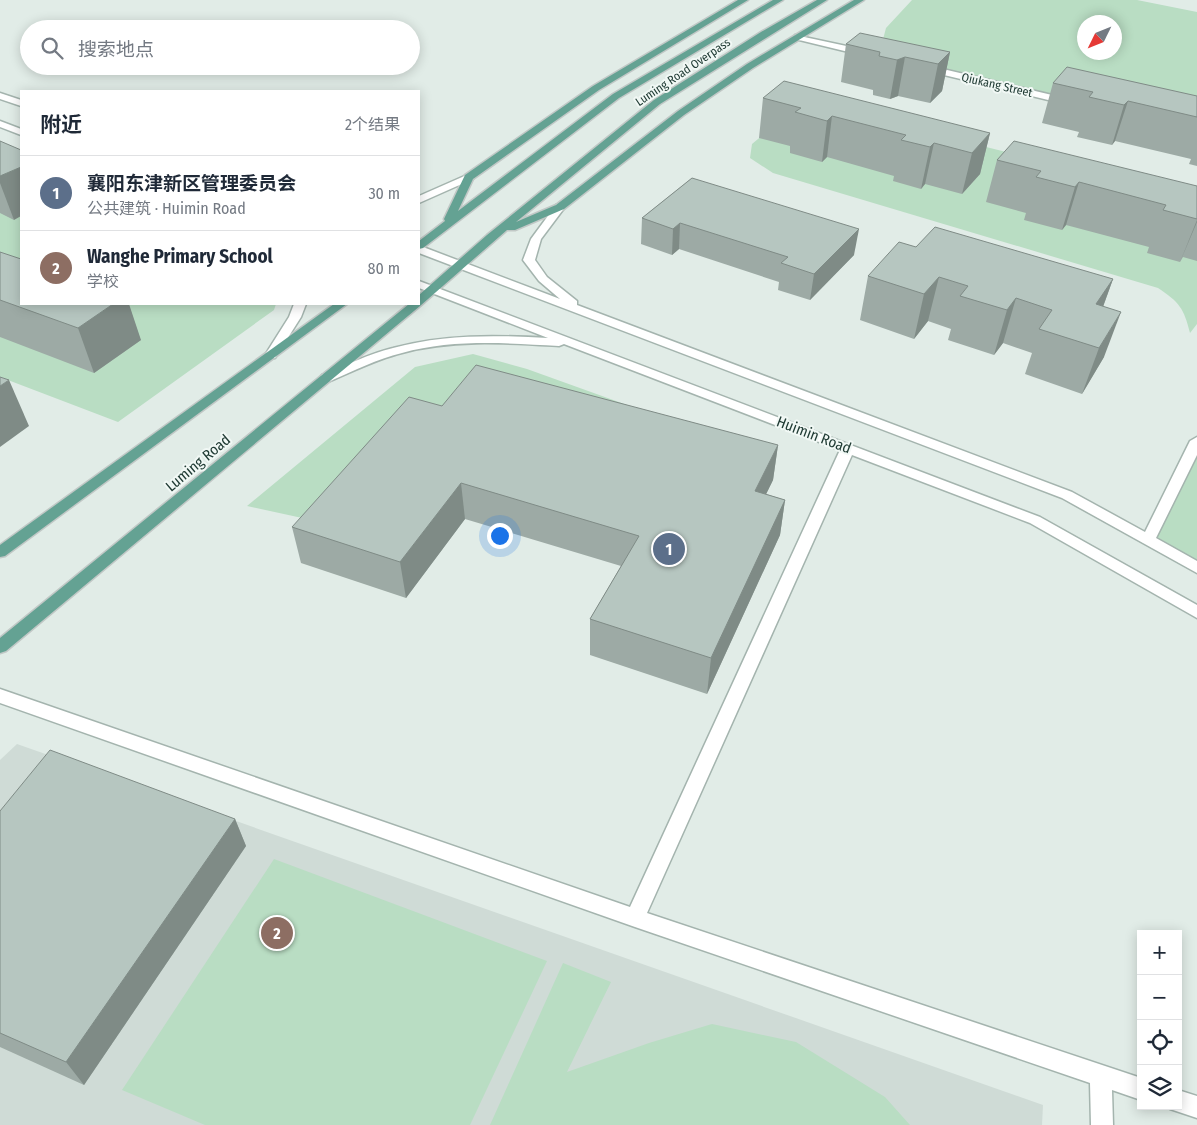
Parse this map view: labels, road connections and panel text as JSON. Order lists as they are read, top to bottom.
{
  "streets": {
    "main road": ["Luming Road Overpass", "Luming Road"],
    "street": ["Qiukang Street", "Huimin Road"]
  },
  "crossings": [
    ["Luming Road Overpass", "Luming Road"],
    ["Huimin Road", "Luming Road"]
  ],
  "north": "bottom left",
  "page": {
    "search": "搜索地点",
    "heading": ["附近", "2个结果"],
    "list": [
      {
        "mark": "1",
        "name": "襄阳东津新区管理委员会",
        "note": "公共建筑 · Huimin Road",
        "value": "30 m"
      },
      {
        "mark": "2",
        "name": "Wanghe Primary School",
        "note": "学校",
        "value": "80 m"
      }
    ],
    "pins": ["1", "2"],
    "map_buttons": ["+", "−"]
  }
}
